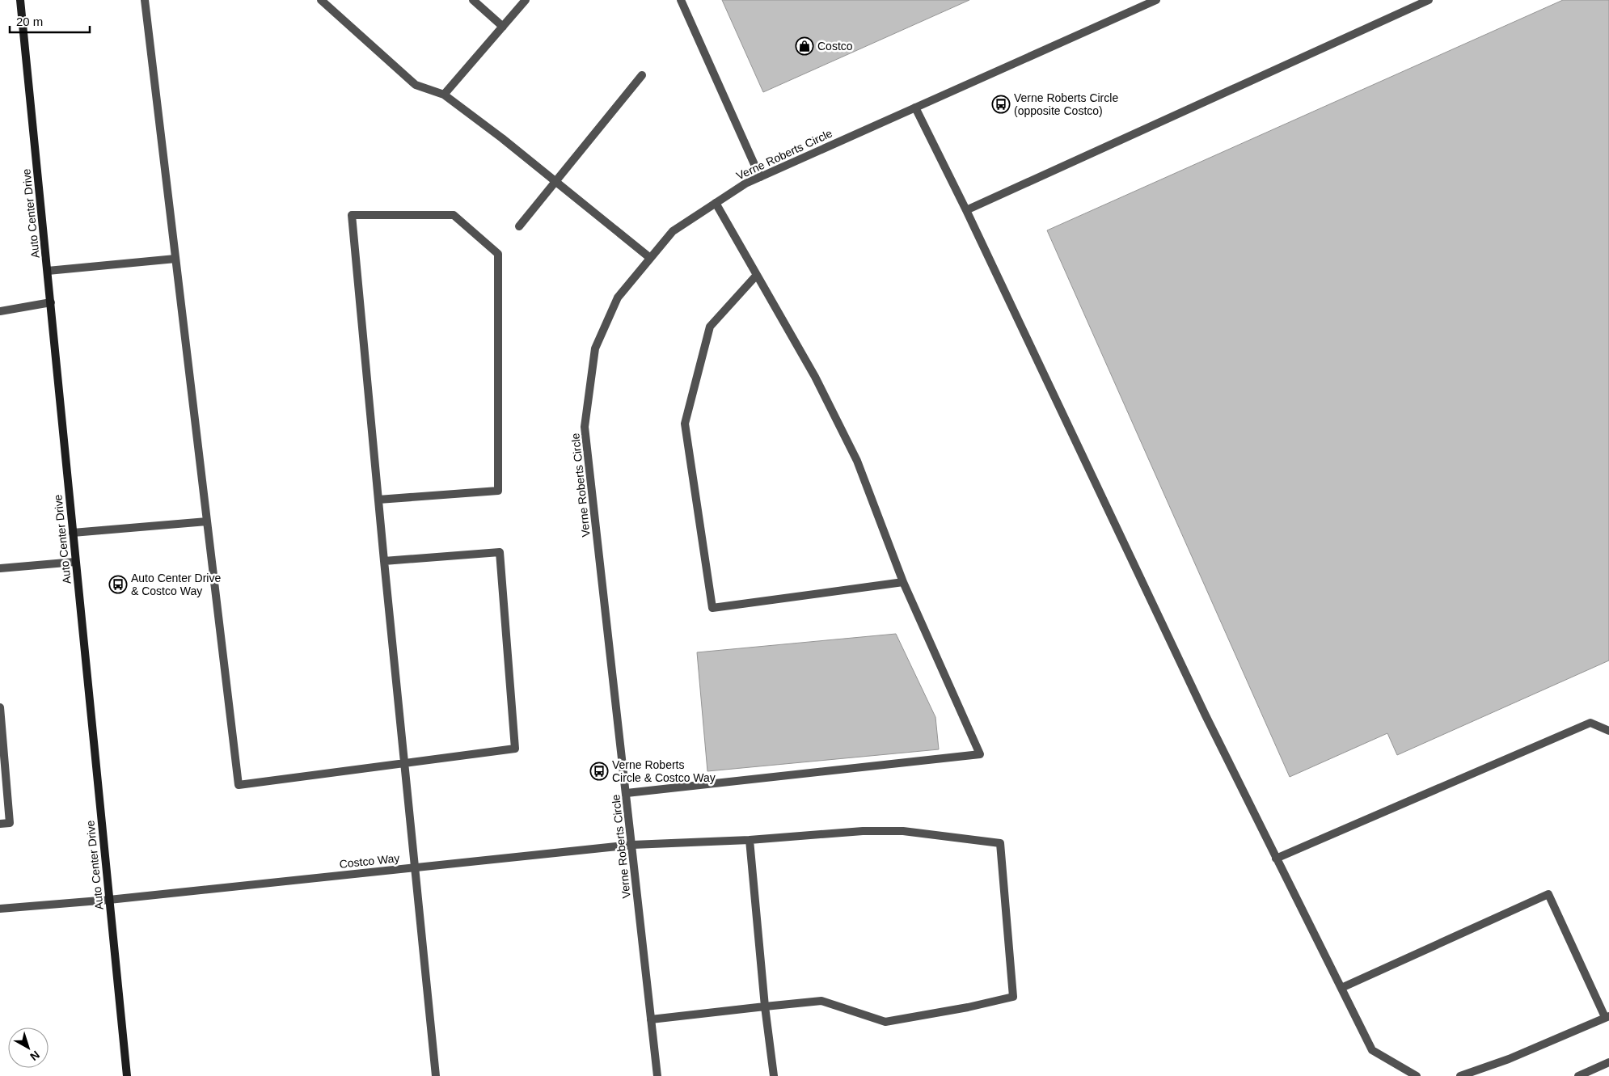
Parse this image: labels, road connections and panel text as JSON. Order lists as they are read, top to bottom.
{
  "streets": {
    "main road": ["Auto Center Drive"],
    "street": ["Verne Roberts Circle", "Costco Way"]
  },
  "crossings": [
    ["Verne Roberts Circle", "Costco Way"],
    ["Auto Center Drive", "Costco Way"]
  ],
  "places": {
    "shop": ["Costco"],
    "bus stop": ["Verne Roberts Circle (opposite Costco)", "Auto Center Drive & Costco Way", "Verne Roberts Circle & Costco Way"]
  },
  "scale_bar": "20 m",
  "north": "bottom right"
}
